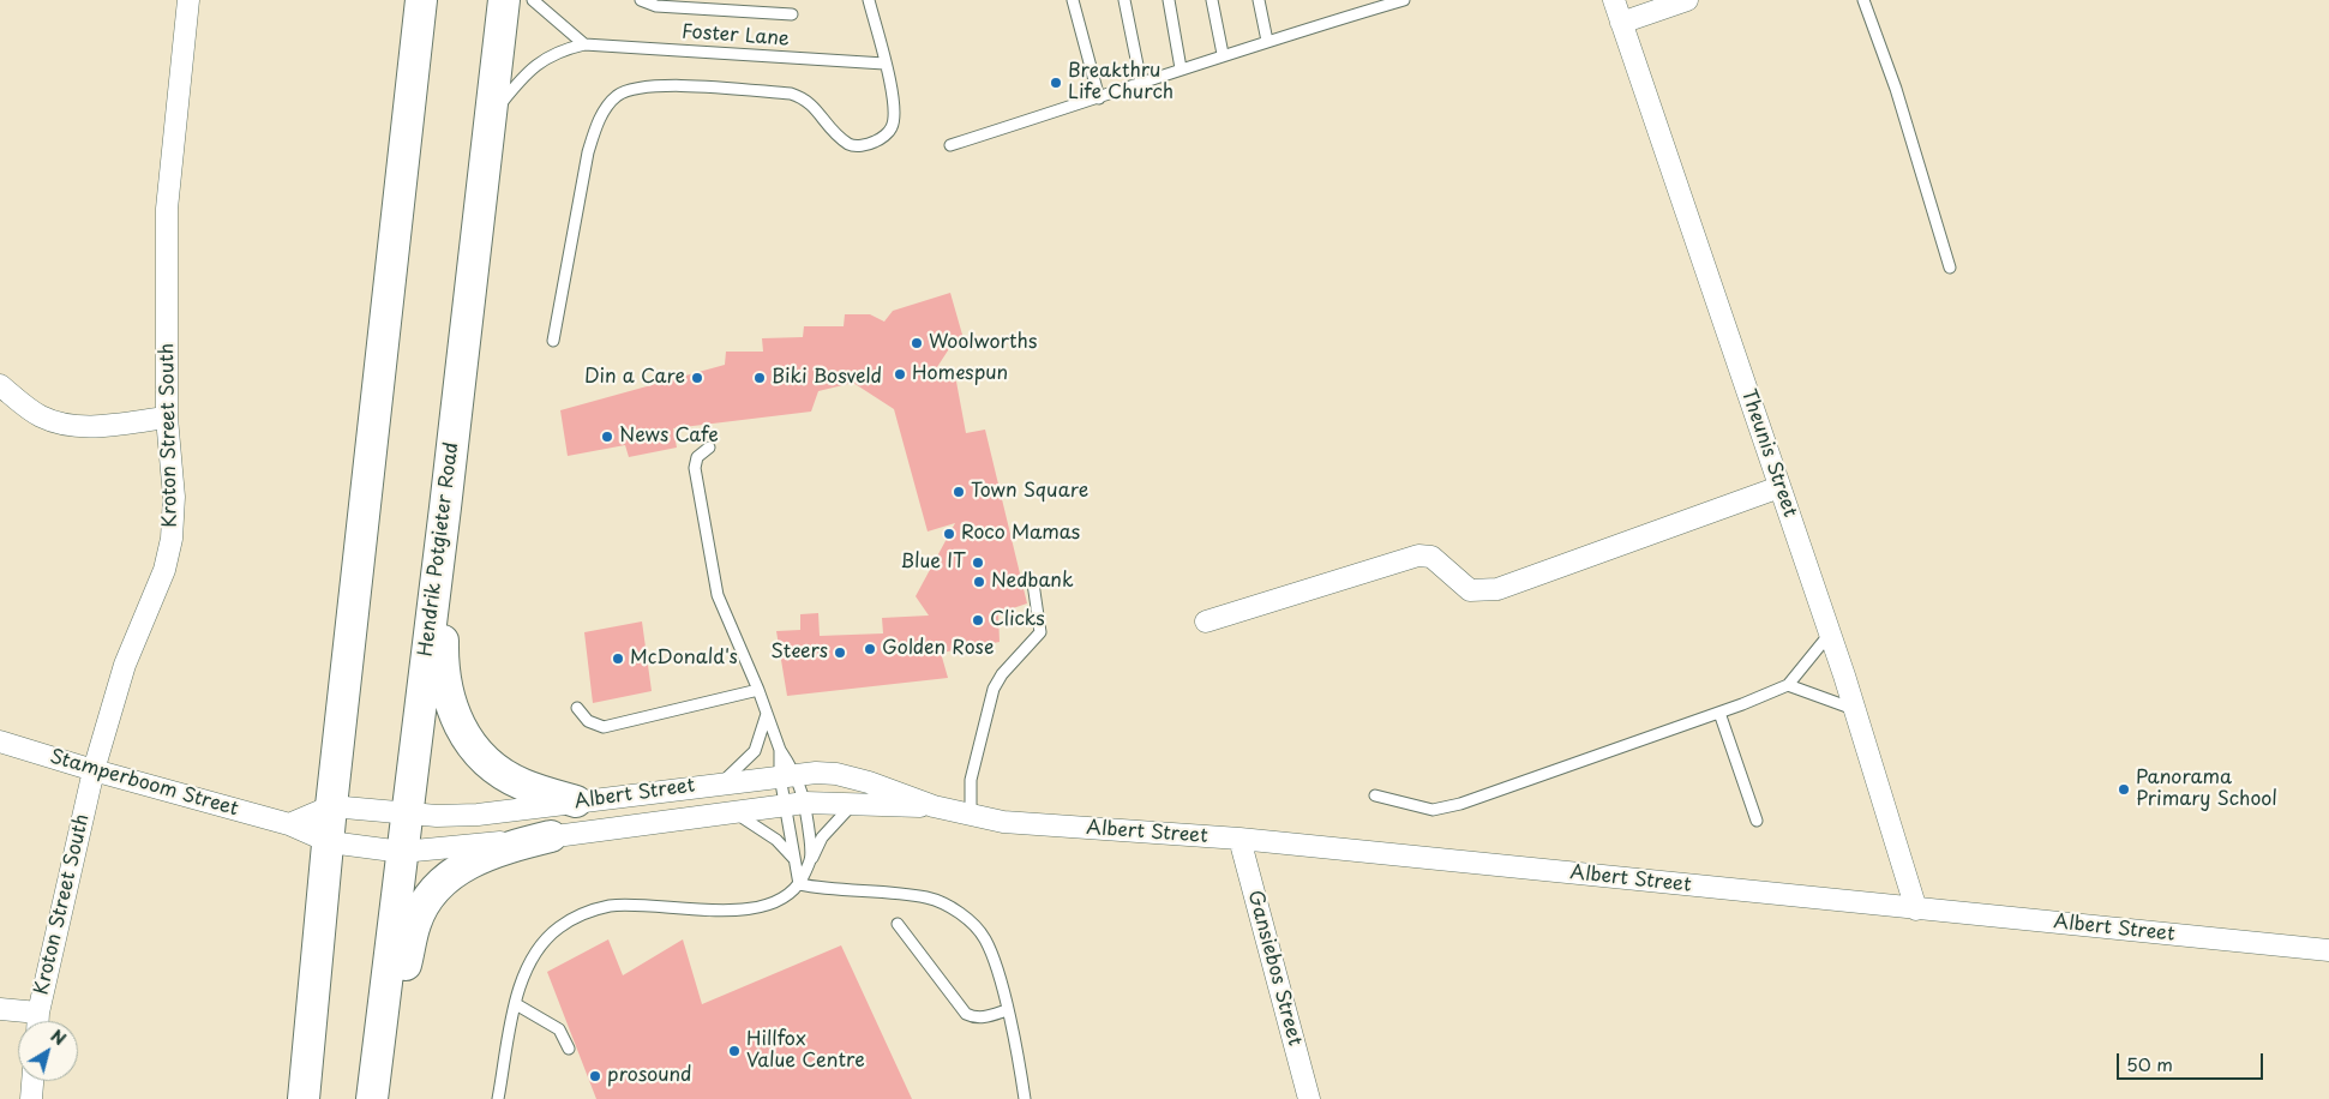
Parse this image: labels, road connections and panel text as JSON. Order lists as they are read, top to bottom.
{
  "streets": {
    "main road": ["Hendrik Potgieter Road"],
    "street": [
      "Kroton Street South",
      "Theunis Street",
      "Stamperboom Street",
      "Albert Street",
      "Gansiebos Street"
    ],
    "lane": ["Foster Lane"]
  },
  "crossings": [
    ["Foster Lane", "Hendrik Potgieter Road"],
    ["Kroton Street South", "Stamperboom Street"],
    ["Theunis Street", "Albert Street"],
    ["Hendrik Potgieter Road", "Albert Street"],
    ["Stamperboom Street", "Albert Street"],
    ["Albert Street", "Gansiebos Street"]
  ],
  "places": [
    "Breakthru Life Church",
    "Woolworths",
    "Homespun",
    "Din a Care",
    "Biki Bosveld",
    "News Cafe",
    "Town Square",
    "Roco Mamas",
    "Blue IT",
    "Nedbank",
    "Clicks",
    "Golden Rose",
    "Steers",
    "McDonald's",
    "Panorama Primary School",
    "Hillfox Value Centre",
    "prosound"
  ],
  "scale_bar": "50 m",
  "north": "top right"
}
